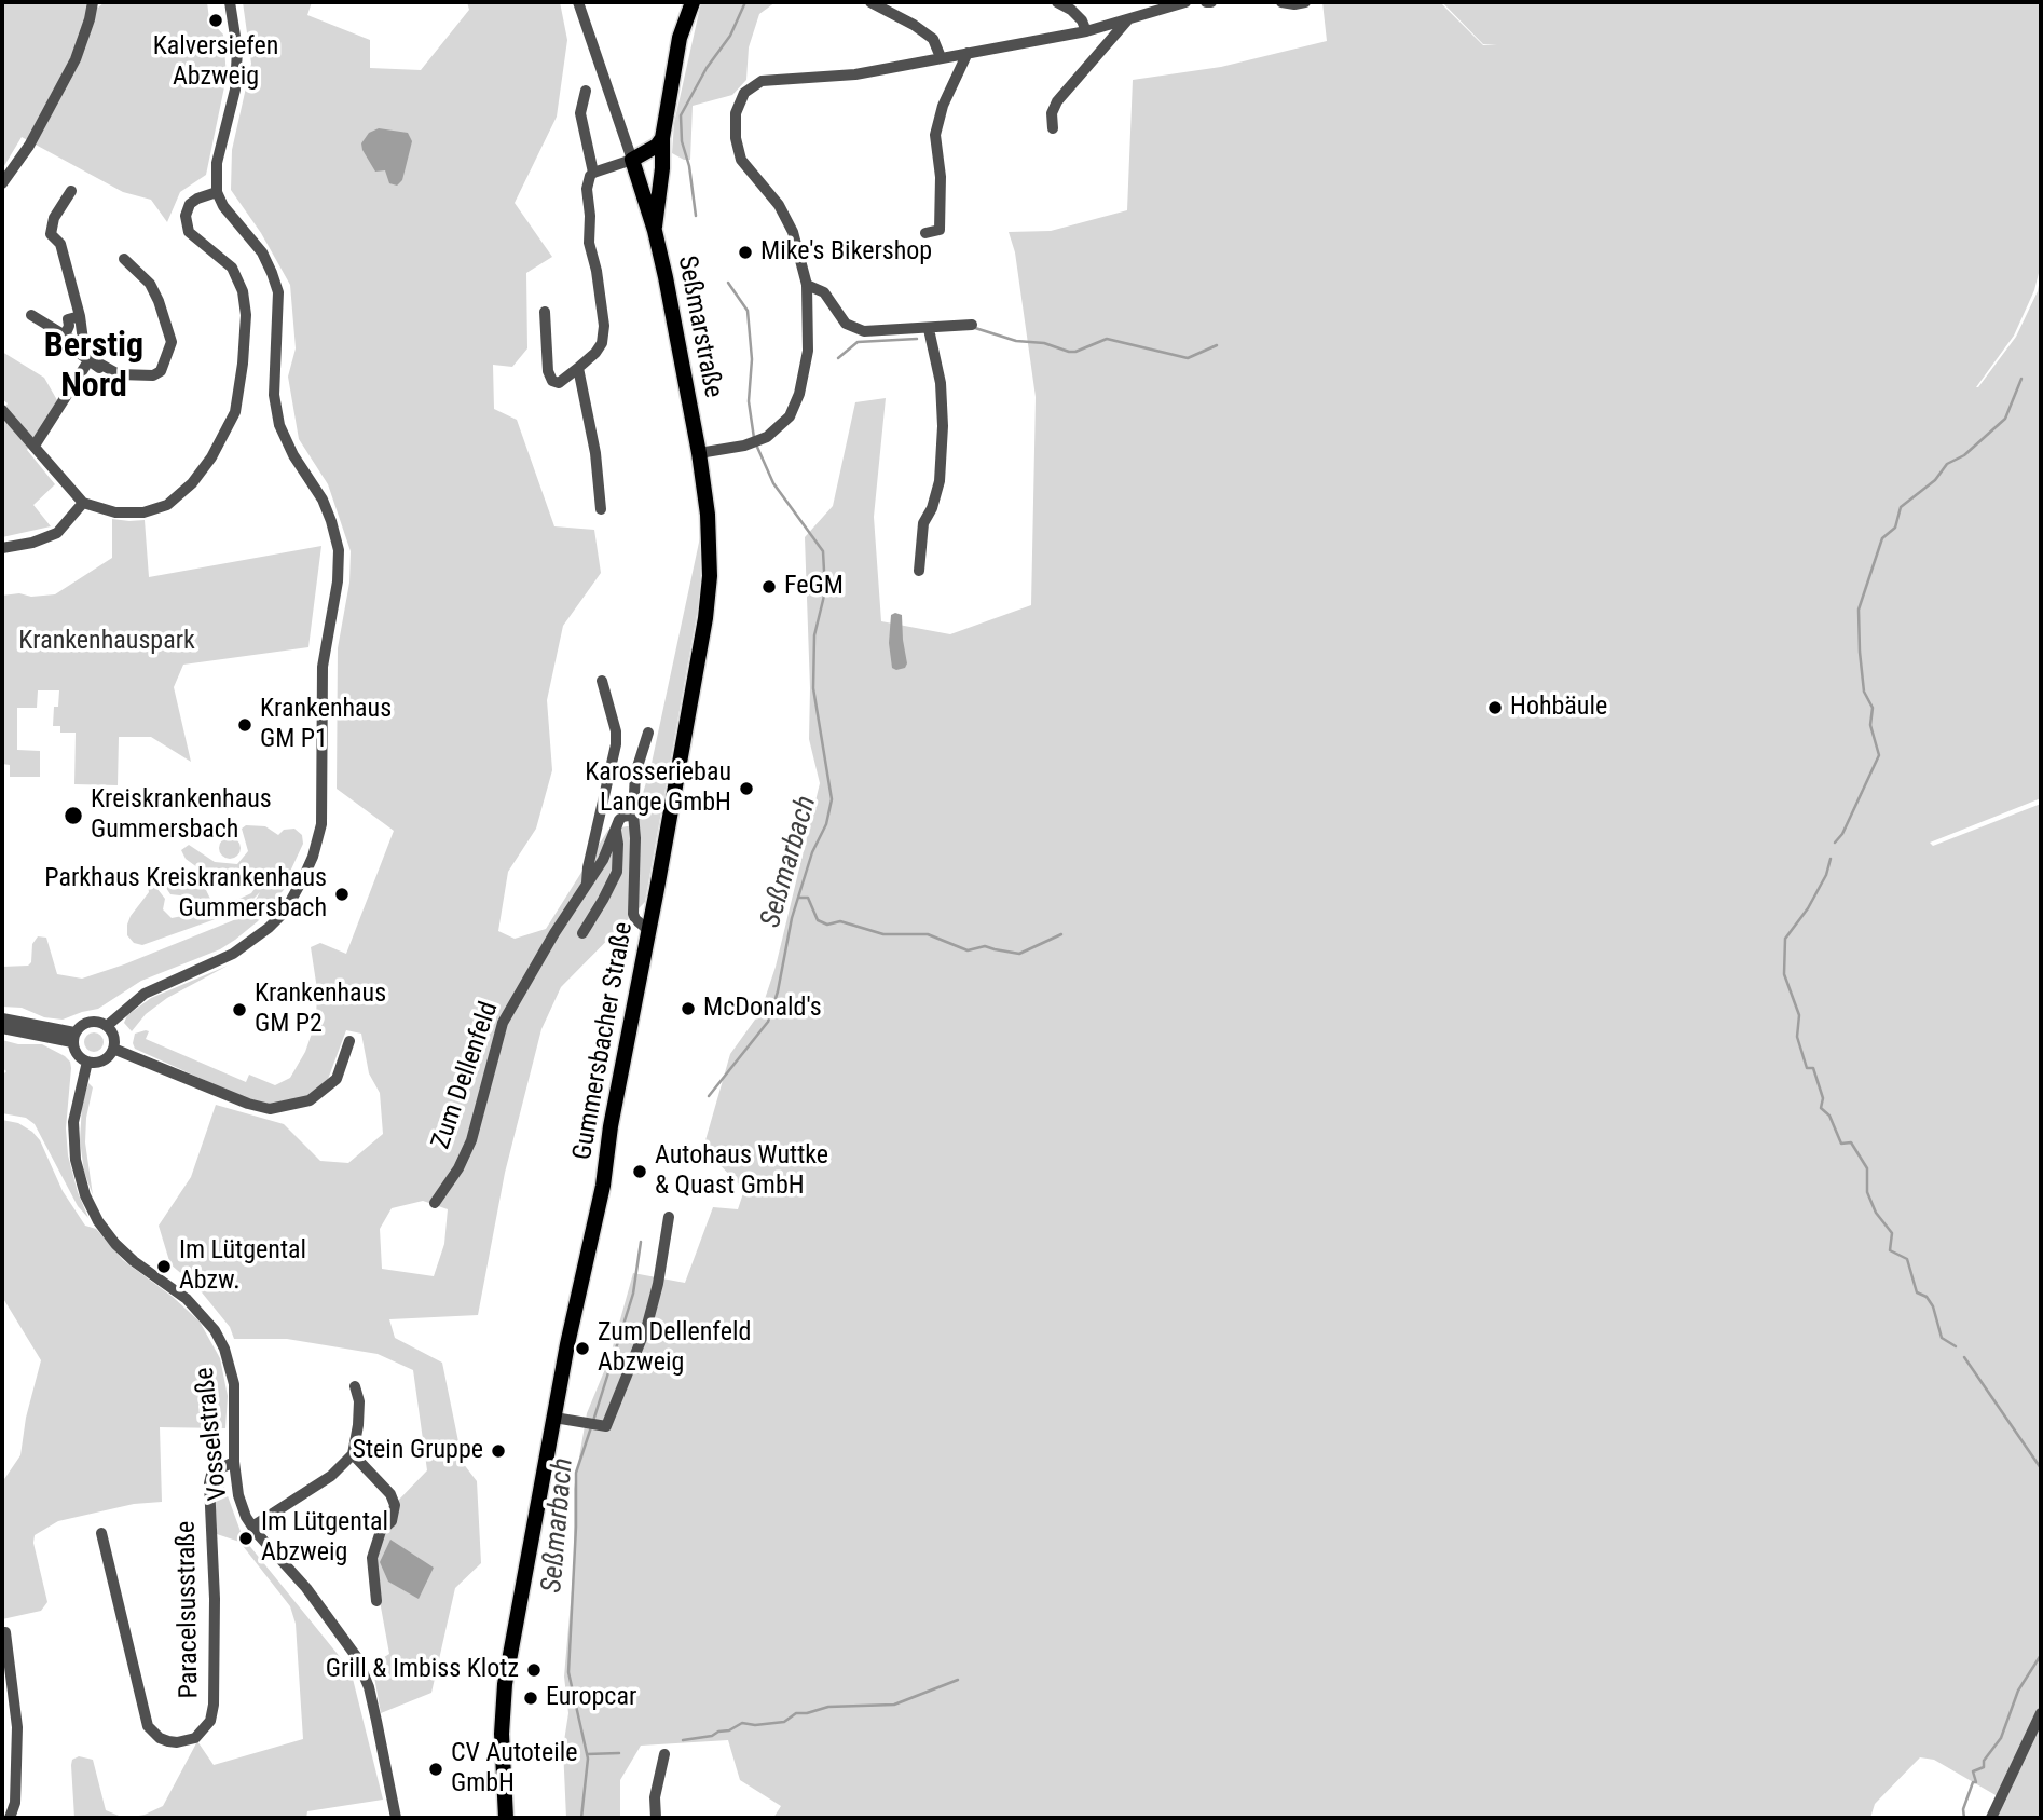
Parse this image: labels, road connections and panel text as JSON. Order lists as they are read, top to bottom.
{
  "streets": {
    "main road": ["Seßmarstraße", "Gummersbacher Straße"],
    "street": ["Zum Dellenfeld", "Vosselstraße", "Paracelsusstraße"]
  },
  "crossings": [
    ["Seßmarstraße", "Gummersbacher Straße"],
    ["Vosselstraße", "Paracelsusstraße"]
  ],
  "districts": ["Berstig Nord"],
  "water": ["Seßmarbach"],
  "parks": ["Krankenhauspark"],
  "places": [
    "Kalversiefen Abzweig",
    "Mike's Bikershop",
    "FeGM",
    "Hohbäule",
    "Krankenhaus GM P1",
    "Karosseriebau Lange GmbH",
    "Kreiskrankenhaus Gummersbach",
    "Parkhaus Kreiskrankenhaus Gummersbach",
    "McDonald's",
    "Krankenhaus GM P2",
    "Autohaus Wuttke & Quast GmbH",
    "Im Lütgental Abzw.",
    "Zum Dellenfeld Abzweig",
    "Stein Gruppe",
    "Im Lütgental Abzweig",
    "Grill & Imbiss Klotz",
    "Europcar",
    "CV Autoteile GmbH"
  ]
}
